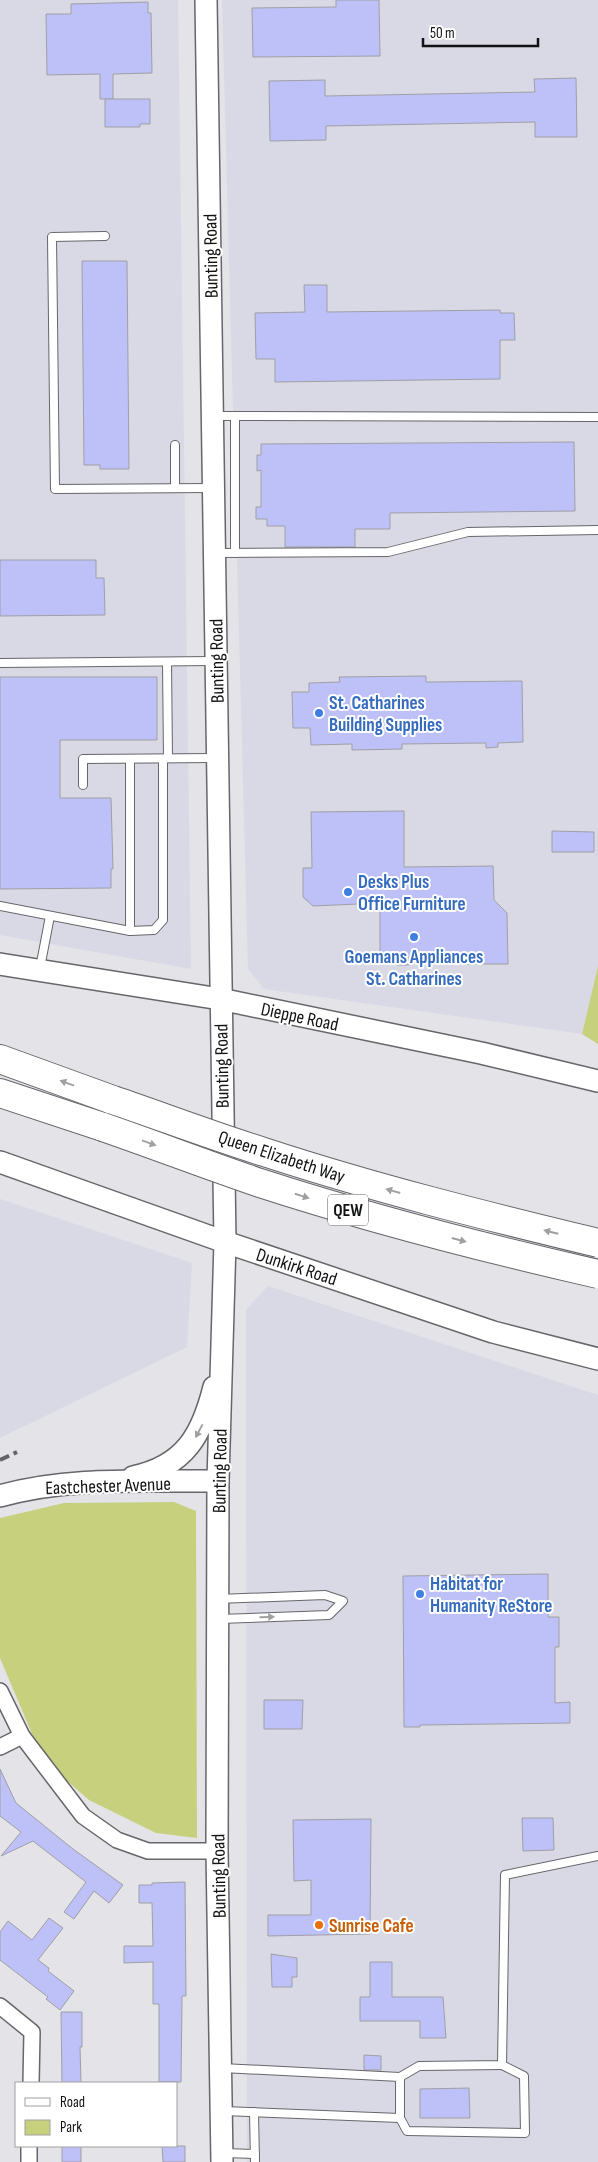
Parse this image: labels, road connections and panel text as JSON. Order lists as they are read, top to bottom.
{
  "streets": {
    "highway": ["Queen Elizabeth Way", "QEW"],
    "main road": [
      "Bunting Road",
      "Dieppe Road",
      "Dunkirk Road",
      "Eastchester Avenue"
    ]
  },
  "crossings": [
    ["Bunting Road", "Dieppe Road"],
    ["Bunting Road", "Dunkirk Road"],
    ["Bunting Road", "Eastchester Avenue"]
  ],
  "places": [
    "St. Catharines Building Supplies",
    "Desks Plus Office Furniture",
    "Goemans Appliances St. Catharines",
    "Habitat for Humanity ReStore",
    "Sunrise Cafe"
  ],
  "legend": ["Road", "Park"],
  "scale_bar": "50 m"
}
